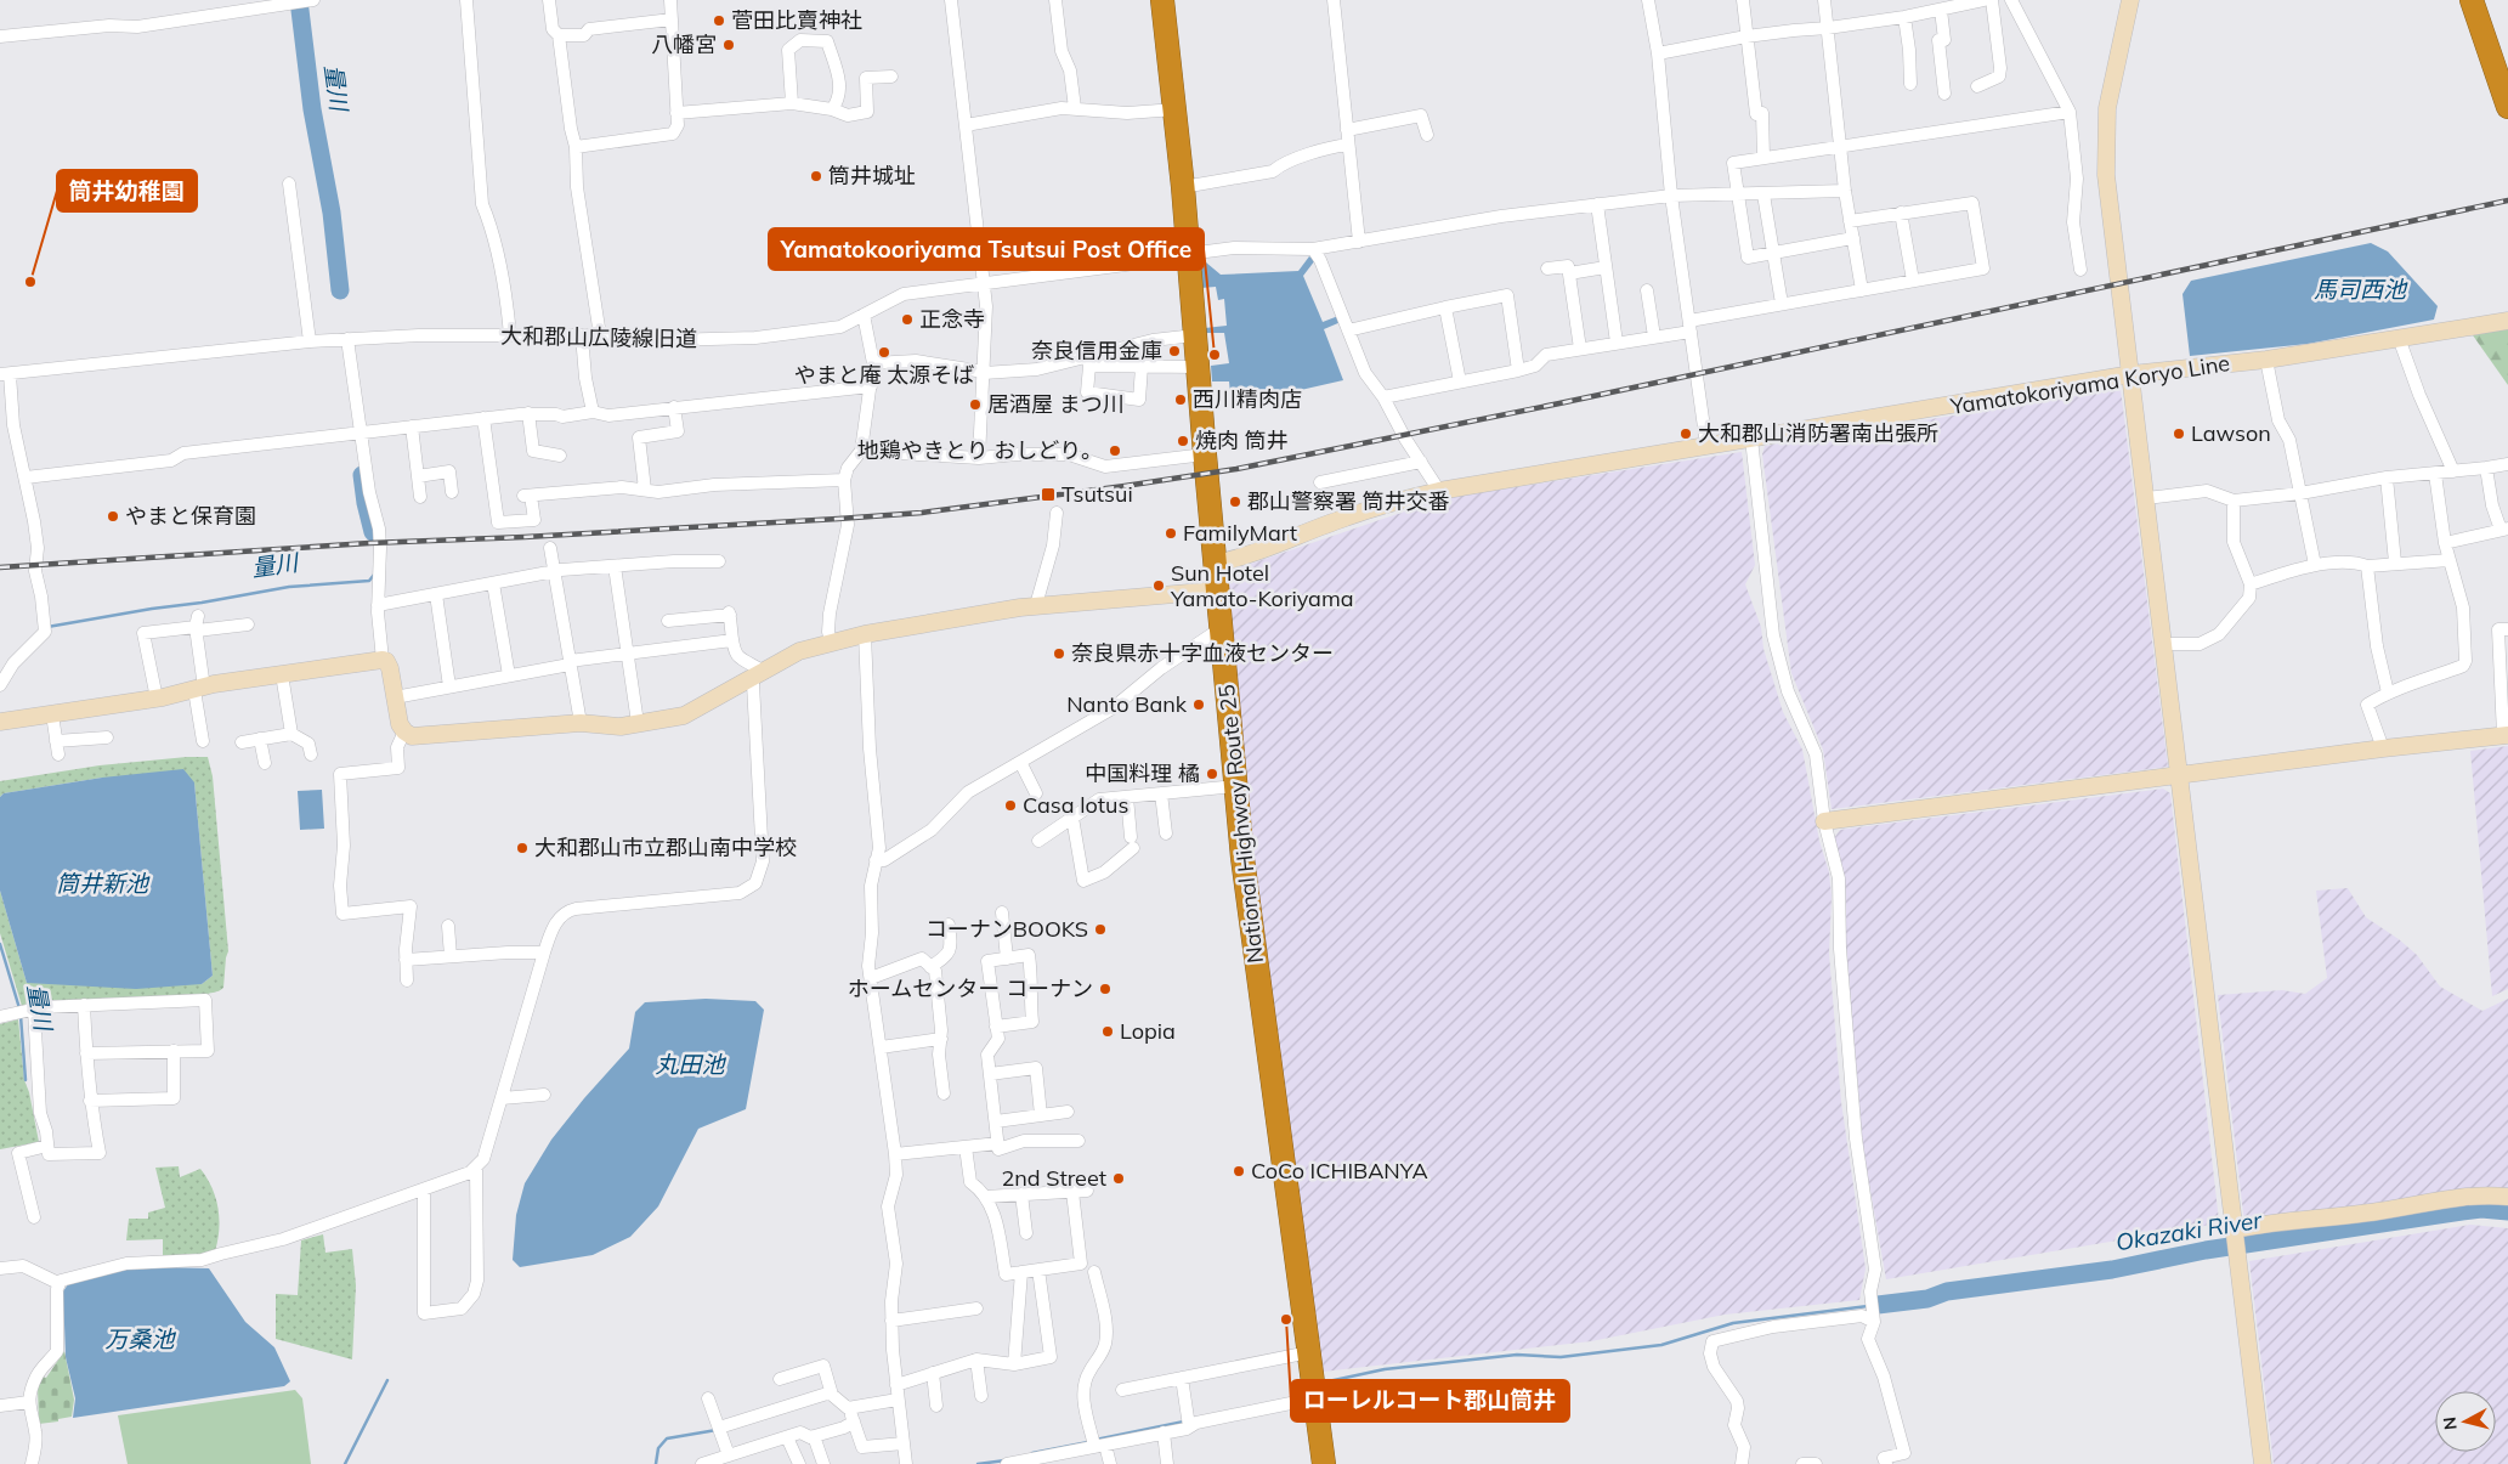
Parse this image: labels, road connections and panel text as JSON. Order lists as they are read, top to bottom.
{
  "streets": {
    "highway": ["National Highway Route 25"],
    "street": ["大和郡山広陵線旧道", "Yamatokoriyama Koryo Line"]
  },
  "crossings": [
    ["大和郡山広陵線旧道", "National Highway Route 25"],
    ["Yamatokoriyama Koryo Line", "National Highway Route 25"]
  ],
  "water": [
    "量川",
    "馬司西池",
    "筒井新池",
    "丸田池",
    "Okazaki River",
    "万桑池"
  ],
  "places": {
    "other": [
      "菅田比賣神社",
      "八幡宮",
      "筒井城址",
      "筒井幼稚園",
      "正念寺",
      "奈良信用金庫",
      "やまと庵 太源そば",
      "Yamatokooriyama Tsutsui Post Office",
      "西川精肉店",
      "居酒屋 まつ川",
      "大和郡山消防署南出張所",
      "Lawson",
      "焼肉 筒井",
      "地鶏やきとり おしどり。",
      "郡山警察署 筒井交番",
      "やまと保育園",
      "FamilyMart",
      "Sun Hotel Yamato-Koriyama",
      "奈良県赤十字血液センター",
      "Nanto Bank",
      "中国料理 橘",
      "Casa lotus",
      "大和郡山市立郡山南中学校",
      "コーナンBOOKS",
      "ホームセンター コーナン",
      "Lopia",
      "CoCo ICHIBANYA",
      "2nd Street",
      "ローレルコート郡山筒井"
    ],
    "transit": ["Tsutsui"]
  },
  "north": "left"
}
